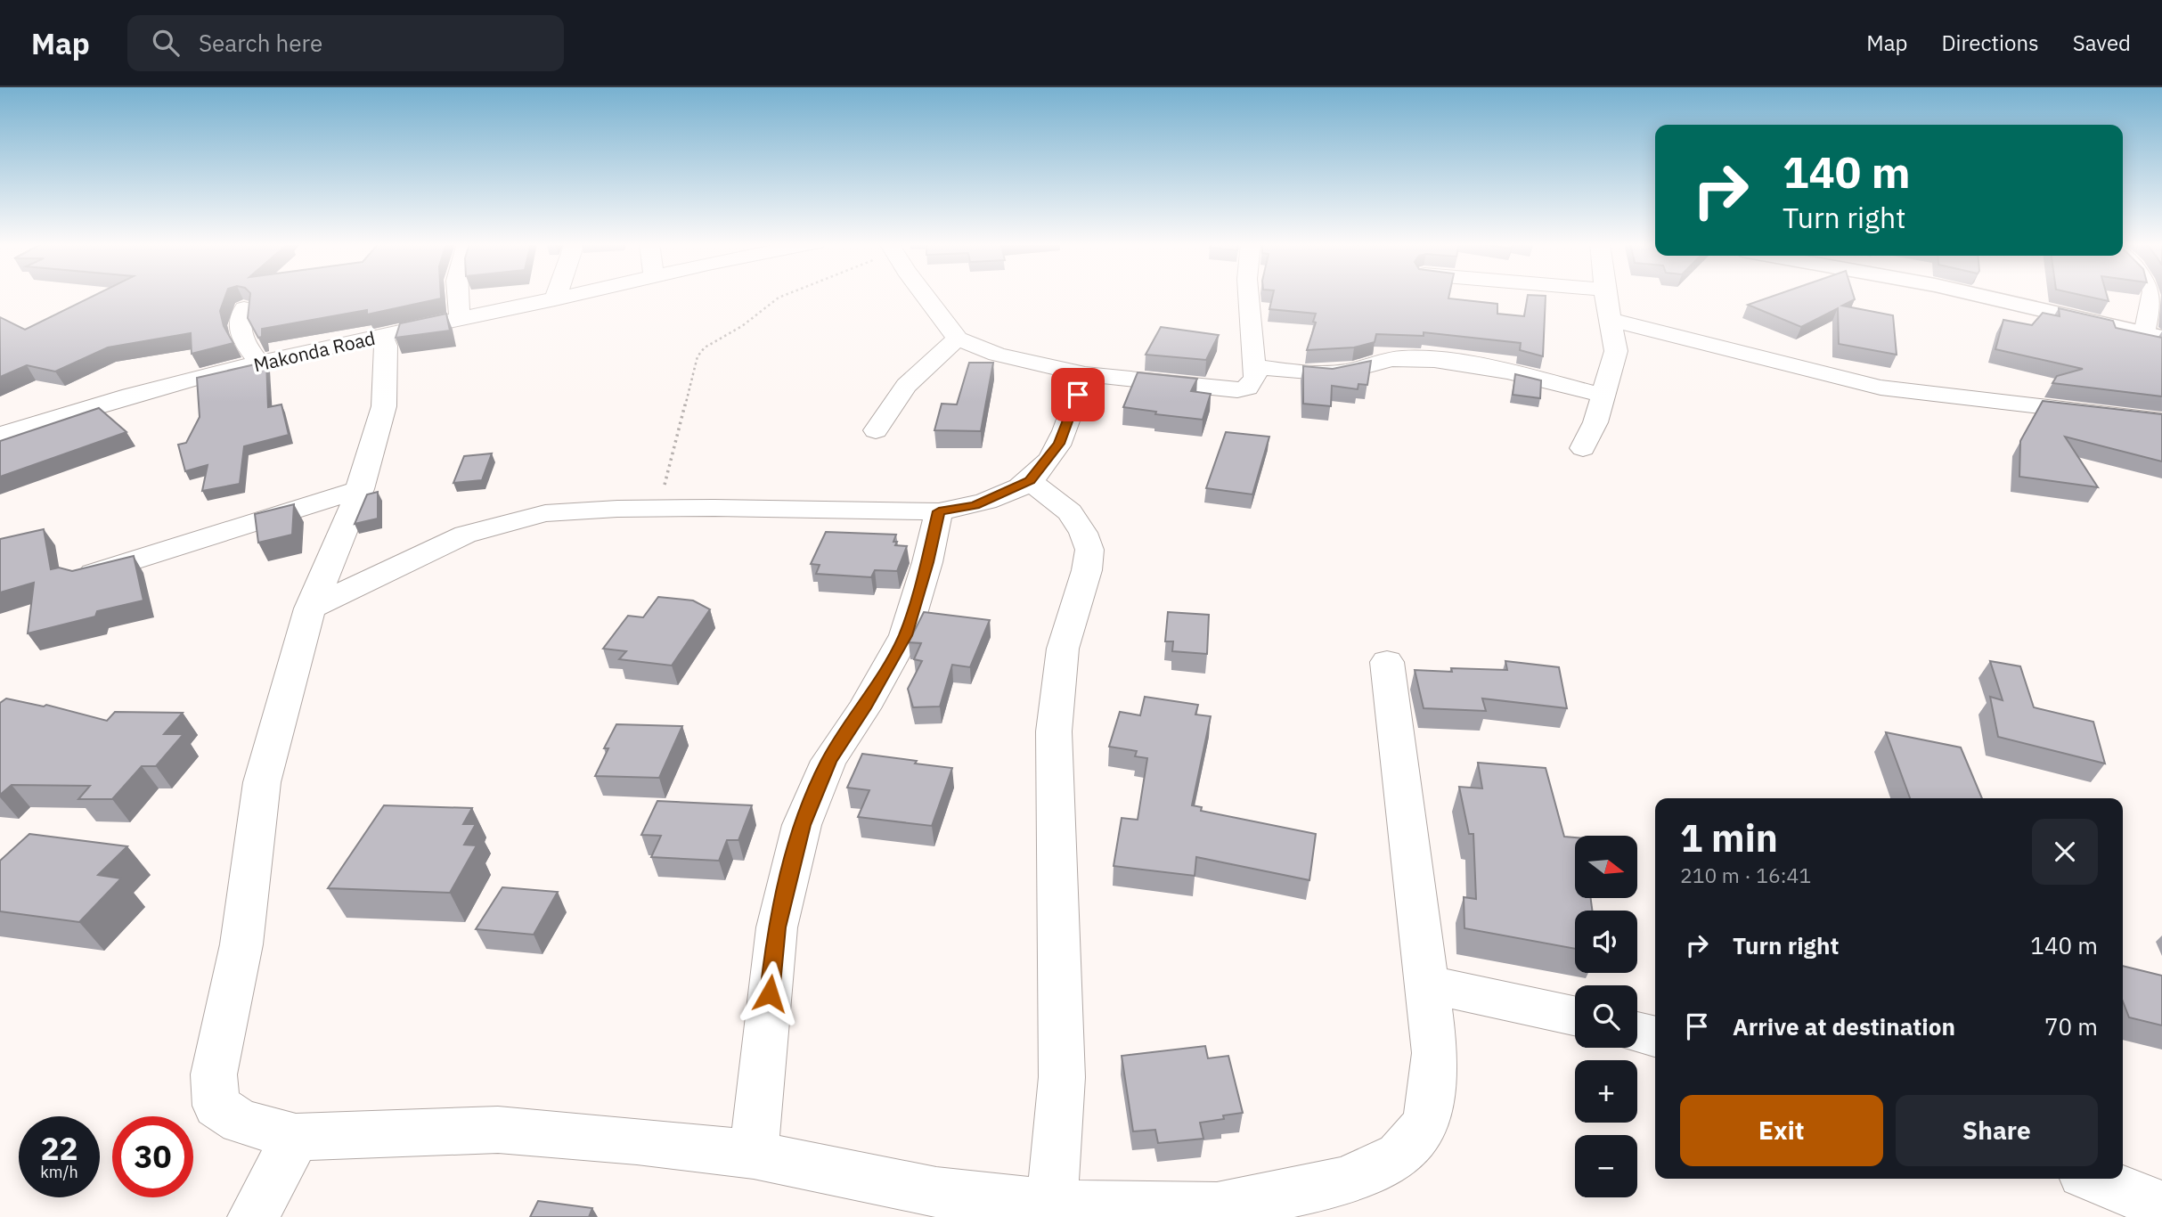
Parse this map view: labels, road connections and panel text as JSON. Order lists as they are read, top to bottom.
{
  "streets": {
    "street": ["Makonda Road"]
  },
  "north": "right",
  "page": {
    "header": "Map",
    "search": "Search here",
    "nav": ["Map", "Directions", "Saved"],
    "turn": ["140 m", "Turn right"],
    "heading": ["1 min", "210 m · 16:41"],
    "map_buttons": ["+", "−"],
    "list": [
      {
        "name": "Turn right",
        "value": "140 m"
      },
      {
        "name": "Arrive at destination",
        "value": "70 m"
      }
    ],
    "buttons": ["Exit", "Share"],
    "speed": "22 km/h",
    "limit": "30"
  }
}
